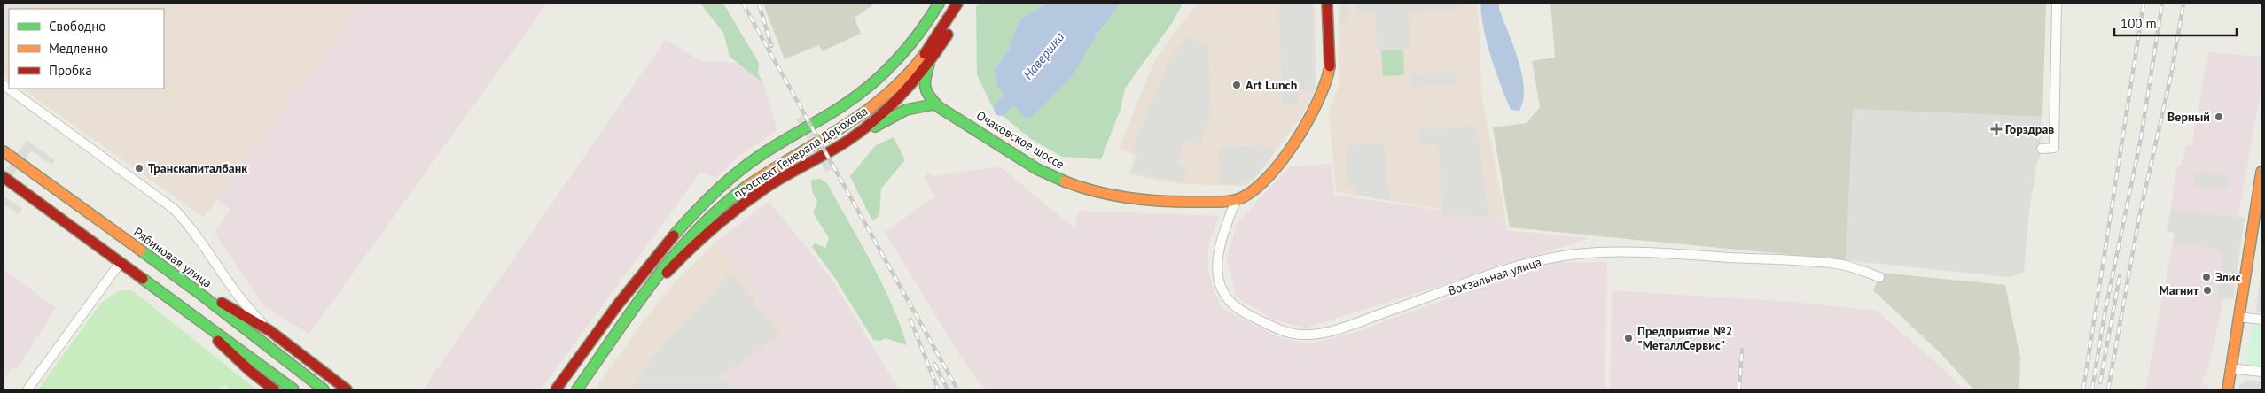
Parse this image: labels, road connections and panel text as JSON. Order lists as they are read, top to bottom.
{
  "streets": {
    "main road": ["Очаковское шоссе", "проспект Генерала Дорохова", "Рябиновая улица"],
    "street": ["Вокзальная улица"]
  },
  "crossings": [
    ["Очаковское шоссе", "Вокзальная улица"]
  ],
  "water": ["Навершка"],
  "places": {
    "other": [
      "Art Lunch",
      "Верный",
      "Транскапиталбанк",
      "Элис",
      "Магнит",
      "Предприятие №2 \"МеталлСервис\""
    ],
    "health": ["Горздрав"]
  },
  "legend": ["Свободно", "Медленно", "Пробка"],
  "scale_bar": "100 m"
}
